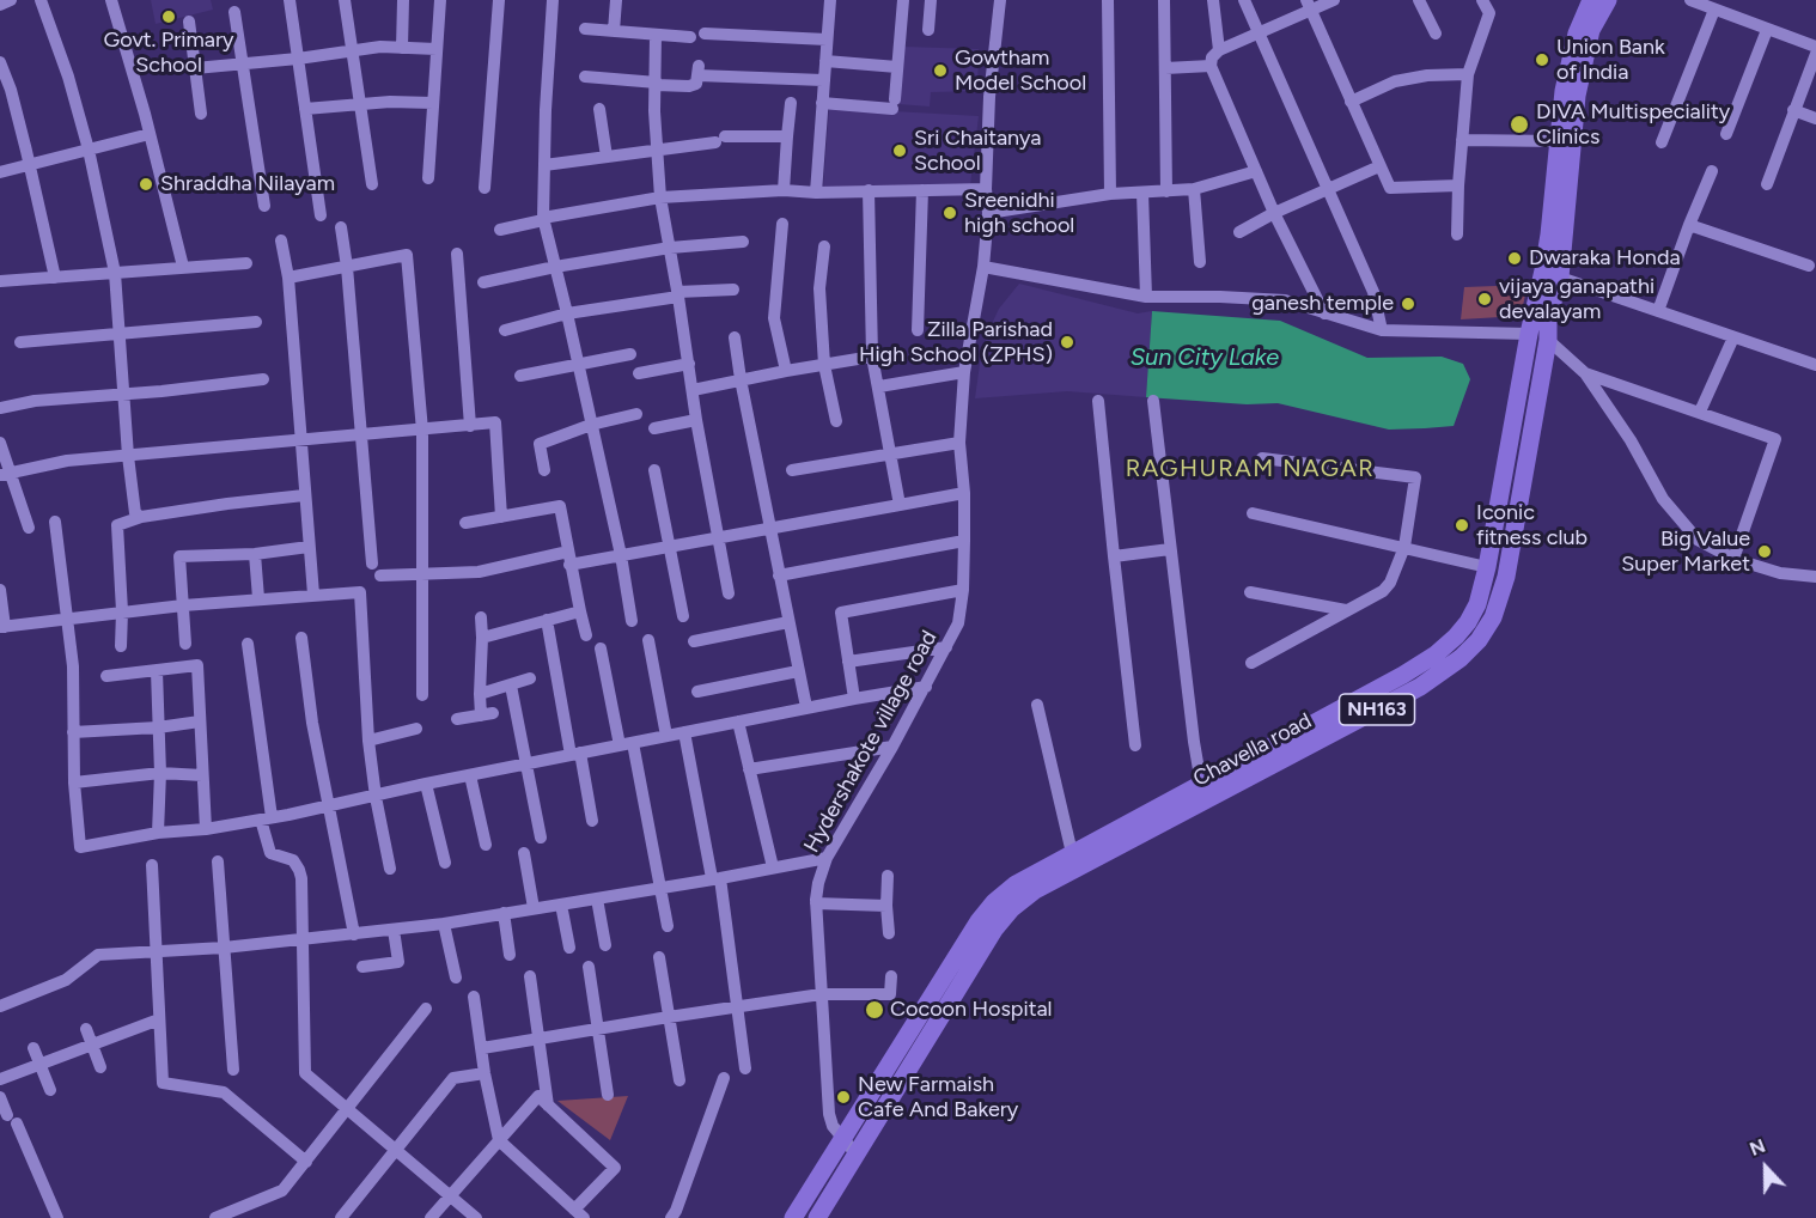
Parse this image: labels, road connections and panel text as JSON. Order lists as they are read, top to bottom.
{
  "streets": {
    "highway": ["NH163", "Chavella road"],
    "street": ["Hydershakote village road"]
  },
  "crossings": [
    ["Hydershakote village road", "Chavella road"]
  ],
  "districts": ["RAGHURAM NAGAR"],
  "water": ["Sun City Lake"],
  "places": [
    "Govt. Primary School",
    "Union Bank of India",
    "Gowtham Model School",
    "DIVA Multispeciality Clinics",
    "Sri Chaitanya School",
    "Shraddha Nilayam",
    "Sreenidhi high school",
    "Dwaraka Honda",
    "vijaya ganapathi devalayam",
    "ganesh temple",
    "Zilla Parishad High School (ZPHS)",
    "Iconic fitness club",
    "Big Value Super Market",
    "Cocoon Hospital",
    "New Farmaish Cafe And Bakery"
  ],
  "north": "top"
}
